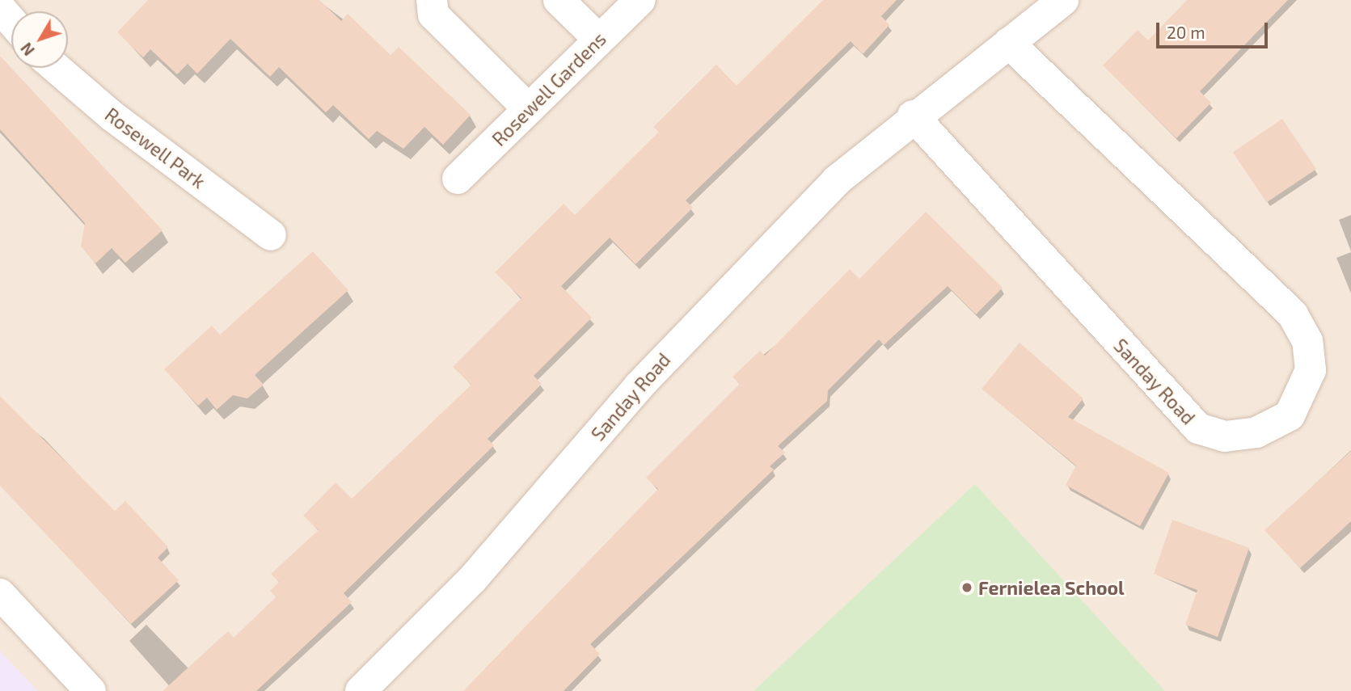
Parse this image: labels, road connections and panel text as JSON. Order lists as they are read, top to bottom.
{
  "streets": {
    "street": ["Rosewell Gardens", "Rosewell Park", "Sanday Road"]
  },
  "places": ["Fernielea School"],
  "scale_bar": "20 m",
  "north": "bottom left"
}
